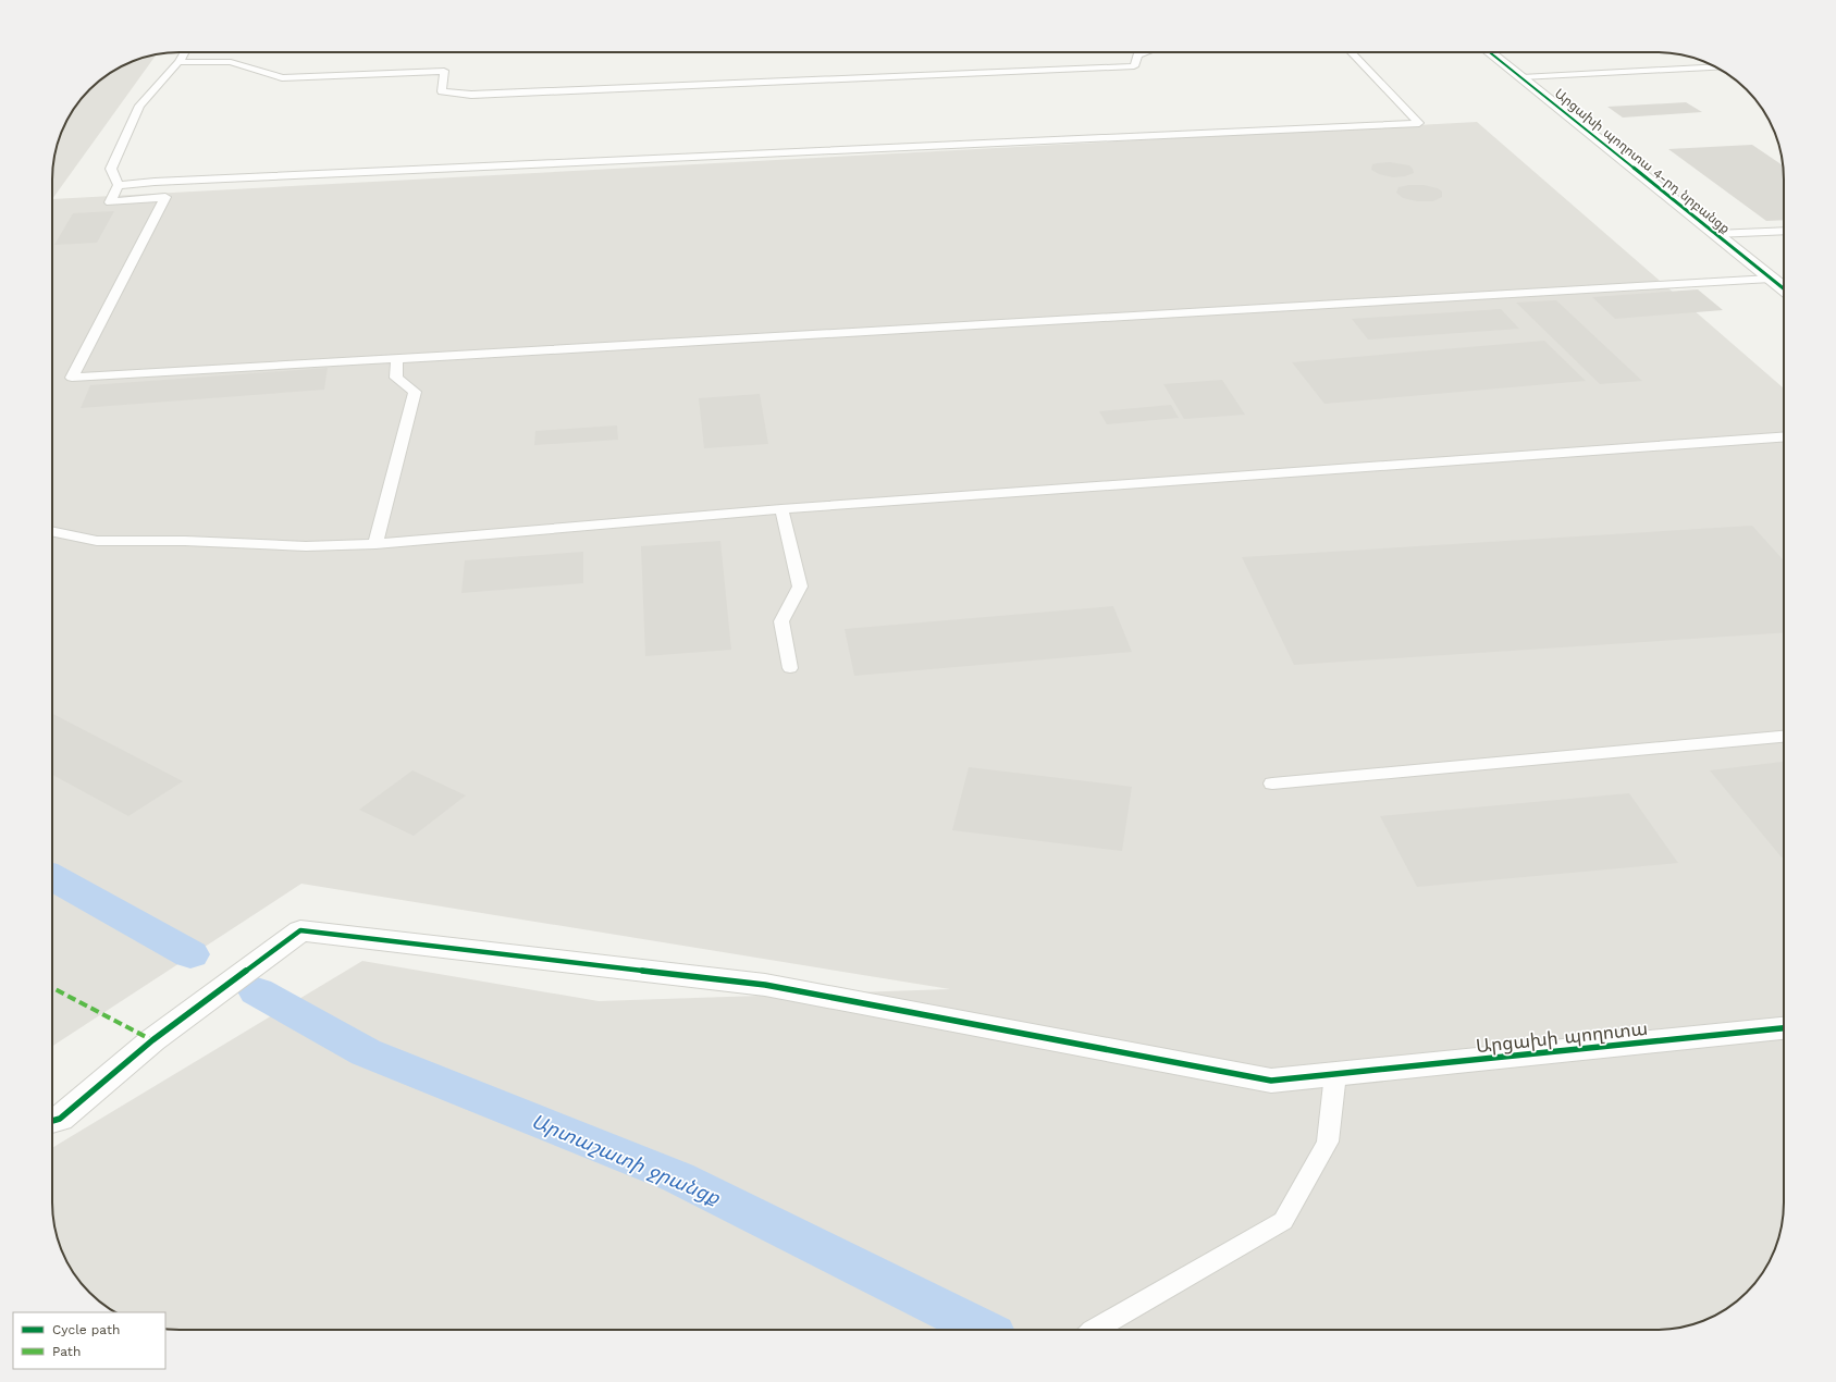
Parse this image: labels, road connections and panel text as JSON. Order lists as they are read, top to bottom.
{
  "streets": {
    "street": ["Արցախի պողոտա 4-րդ նրբանցք", "Արցախի պողոտա"]
  },
  "water": ["Արտաշատի ջրանցք"],
  "legend": ["Cycle path", "Path"]
}
